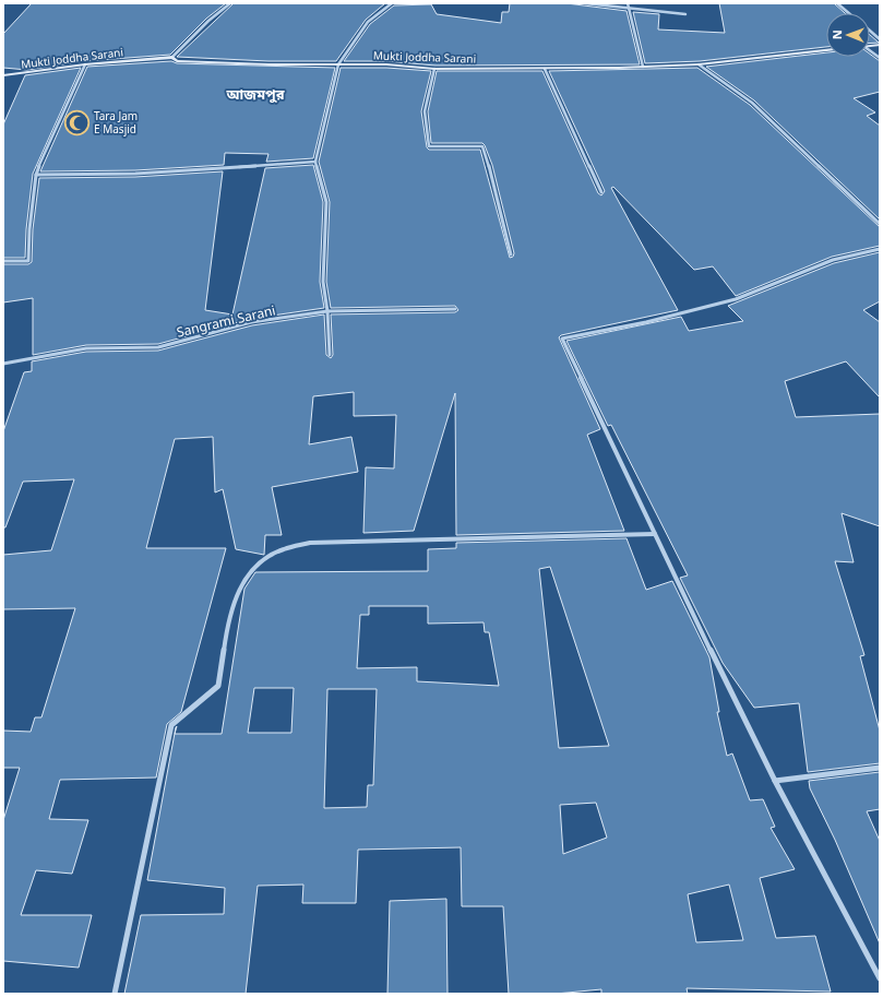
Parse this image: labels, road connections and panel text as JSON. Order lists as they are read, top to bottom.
{
  "streets": {
    "street": ["Mukti Joddha Sarani", "Sangrami Sarani"]
  },
  "districts": ["আজমপুর"],
  "places": {
    "mosque": ["Tara Jam E Masjid"]
  },
  "north": "left"
}
